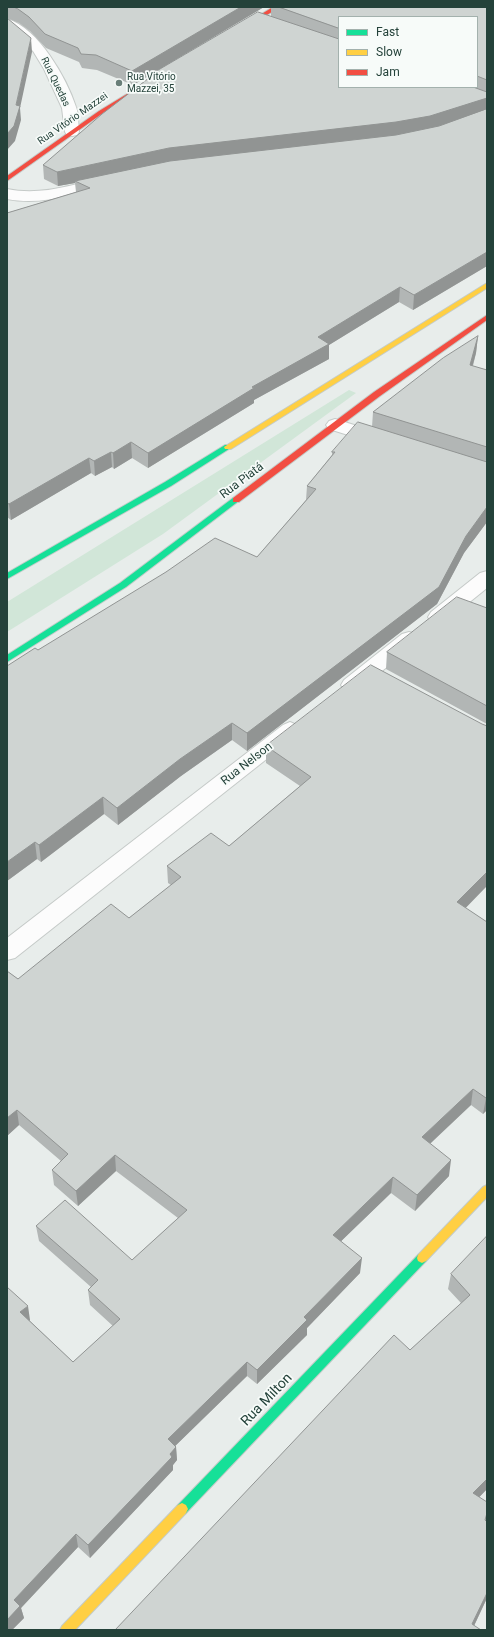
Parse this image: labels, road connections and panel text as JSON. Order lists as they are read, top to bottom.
{
  "streets": {
    "street": [
      "Rua Quedas",
      "Rua Vitório Mazzei",
      "Rua Piatá",
      "Rua Nelson",
      "Rua Milton"
    ]
  },
  "crossings": [
    ["Rua Quedas", "Rua Vitório Mazzei"]
  ],
  "places": ["Rua Vitório Mazzei, 35"],
  "legend": ["Fast", "Slow", "Jam"]
}
